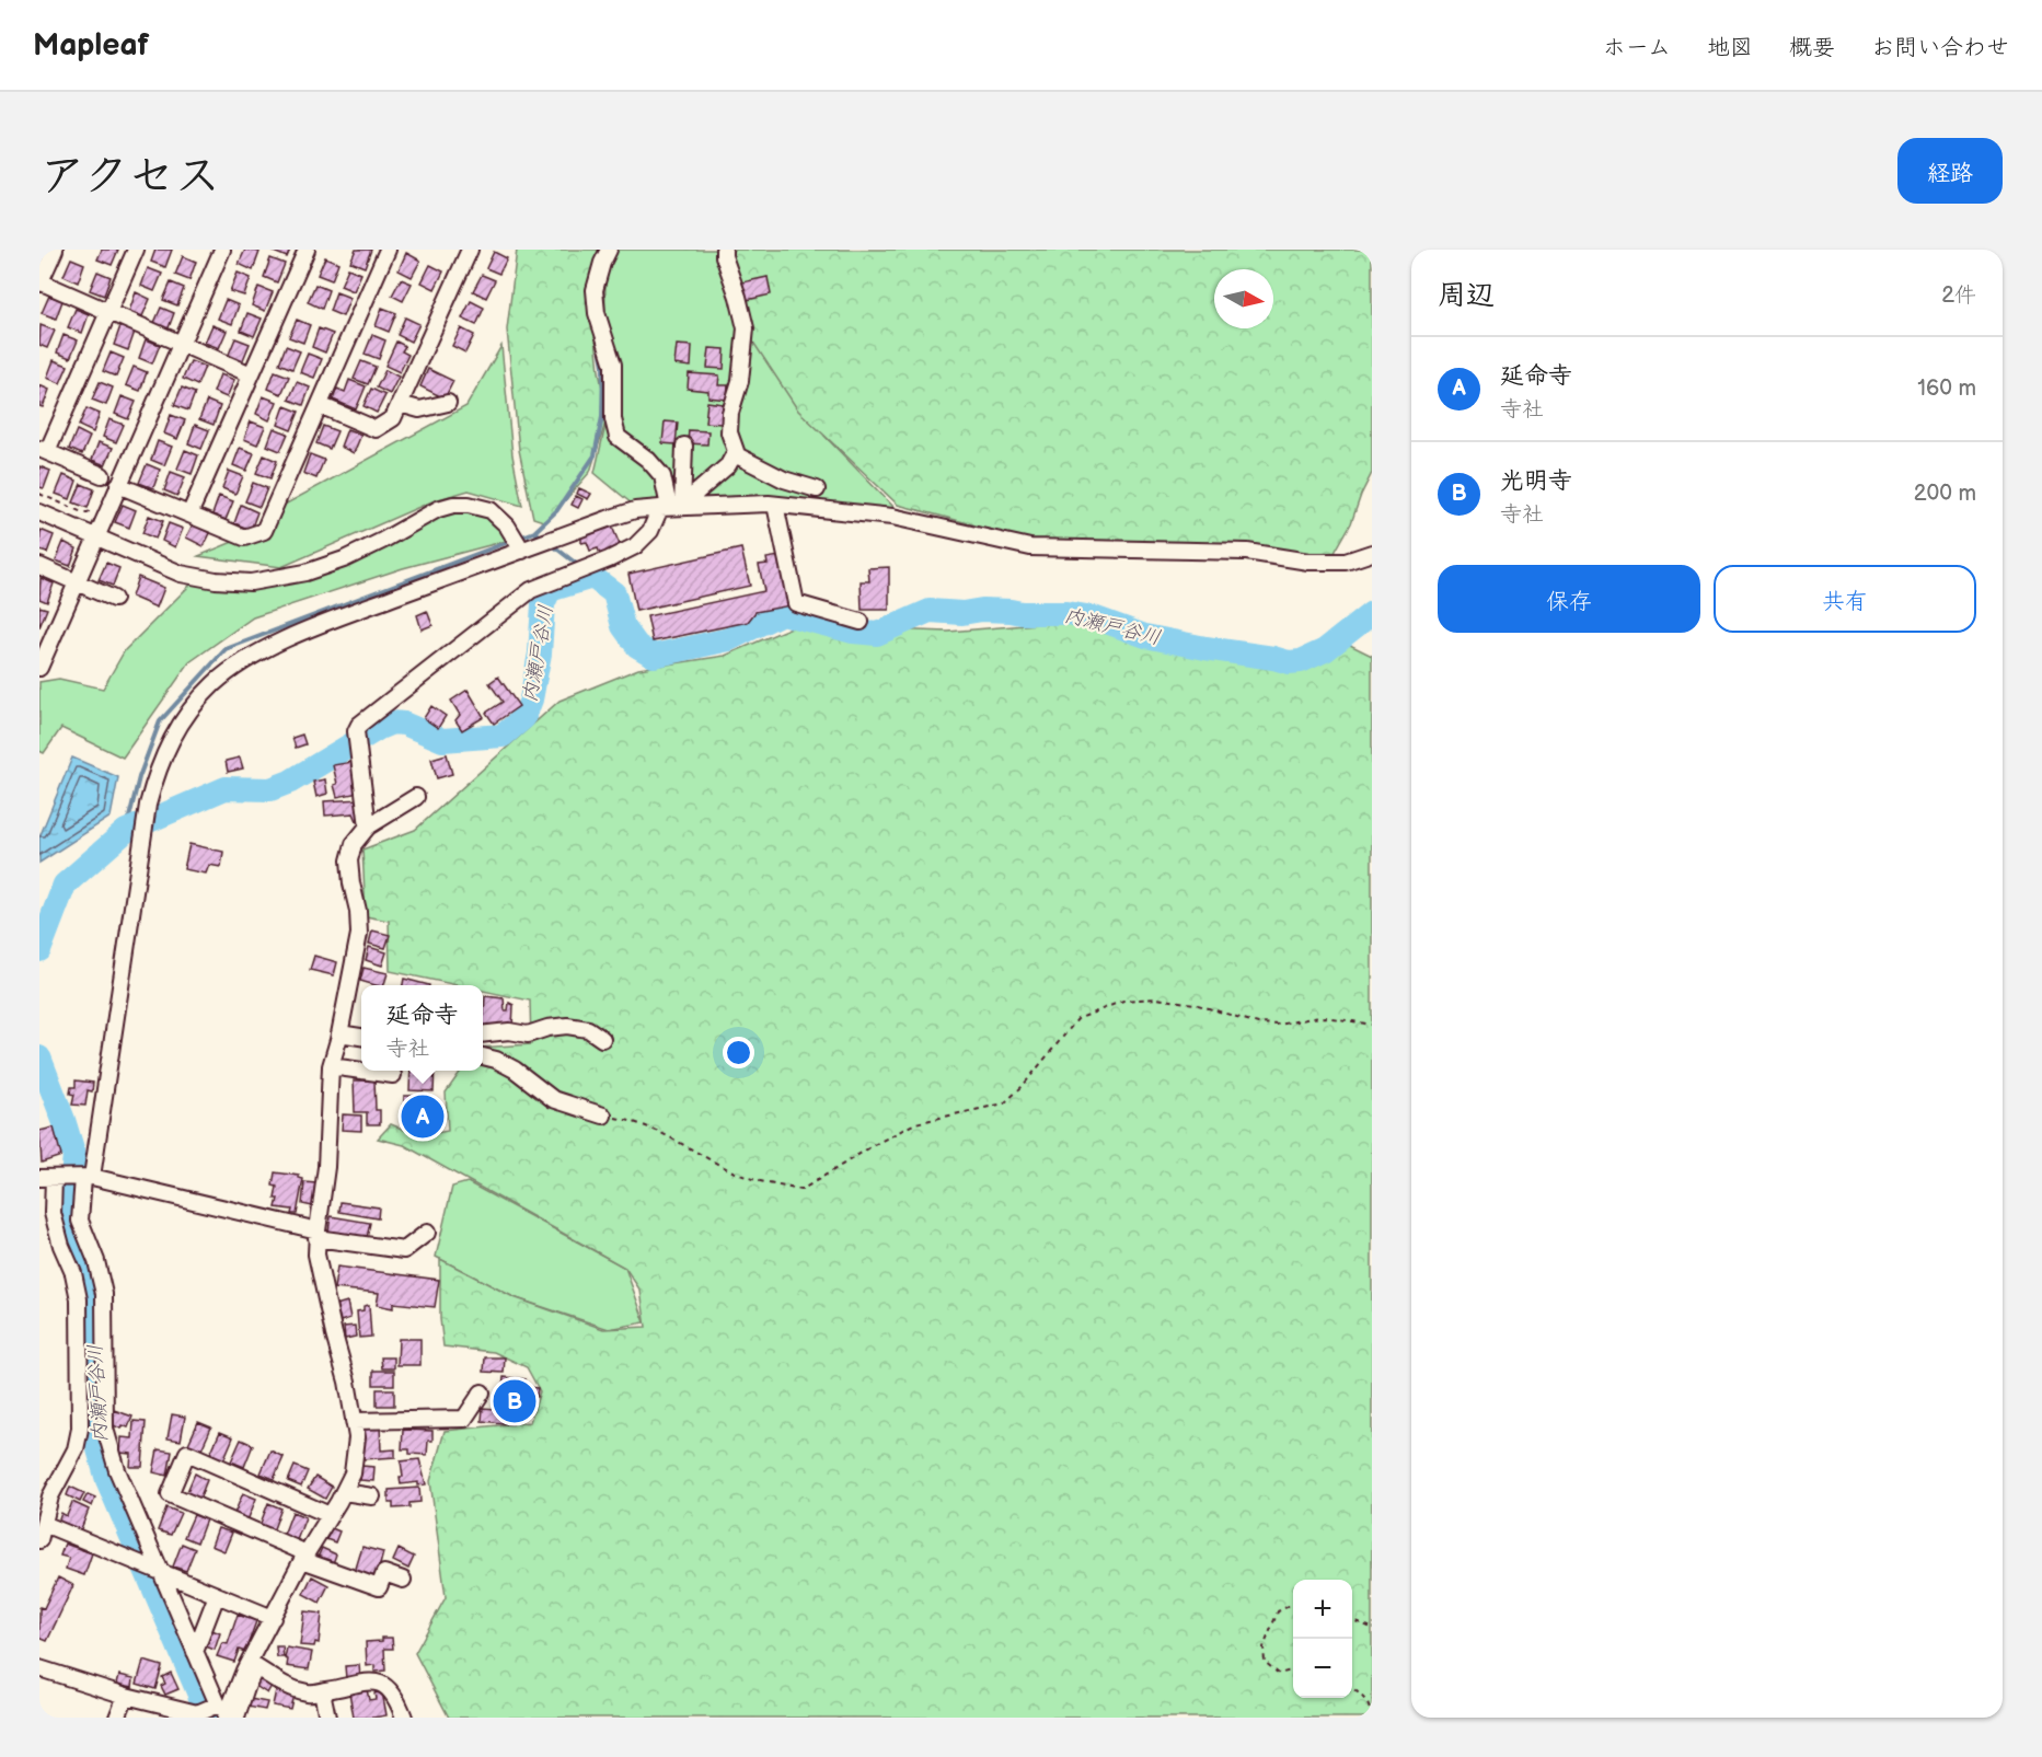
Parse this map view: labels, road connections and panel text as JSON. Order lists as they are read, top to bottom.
{
  "water": ["内瀬戸谷川"],
  "north": "right",
  "page": {
    "header": "Mapleaf",
    "nav": [
      "ホーム",
      "地図",
      "概要",
      "お問い合わせ"
    ],
    "title": "アクセス",
    "buttons": [
      "経路",
      ["保存", "共有"]
    ],
    "heading": ["周辺", "2件"],
    "list": [
      {
        "mark": "A",
        "name": "延命寺",
        "note": "寺社",
        "value": "160 m"
      },
      {
        "mark": "B",
        "name": "光明寺",
        "note": "寺社",
        "value": "200 m"
      }
    ],
    "popup": ["延命寺", "寺社"],
    "pins": ["A", "B"],
    "map_buttons": ["+", "−"]
  }
}
